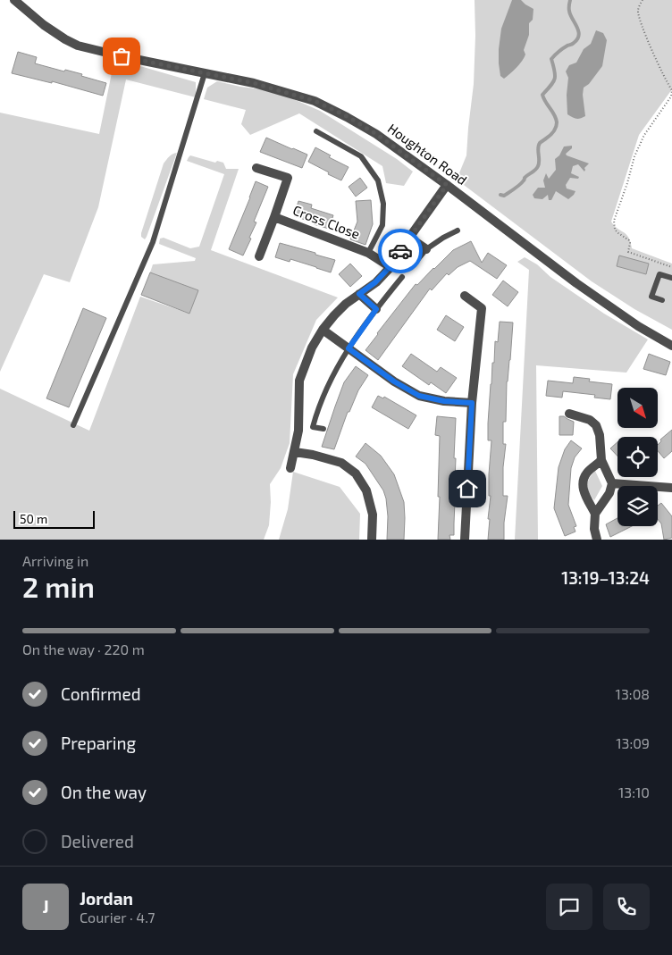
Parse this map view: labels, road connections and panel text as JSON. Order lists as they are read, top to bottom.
{
  "streets": {
    "street": ["Houghton Road", "Cross Close"]
  },
  "scale_bar": "50 m",
  "north": "bottom right",
  "page": {
    "scale": "50 m",
    "heading": ["2 min", "Arriving in", "13:19–13:24"],
    "panel": ["Jordan", "Courier · 4.7"],
    "bar": "On the way · 220 m",
    "list": [
      ["Confirmed", "13:08"],
      ["Preparing", "13:09"],
      ["On the way", "13:10"],
      "Delivered"
    ],
    "round": "J"
  }
}
